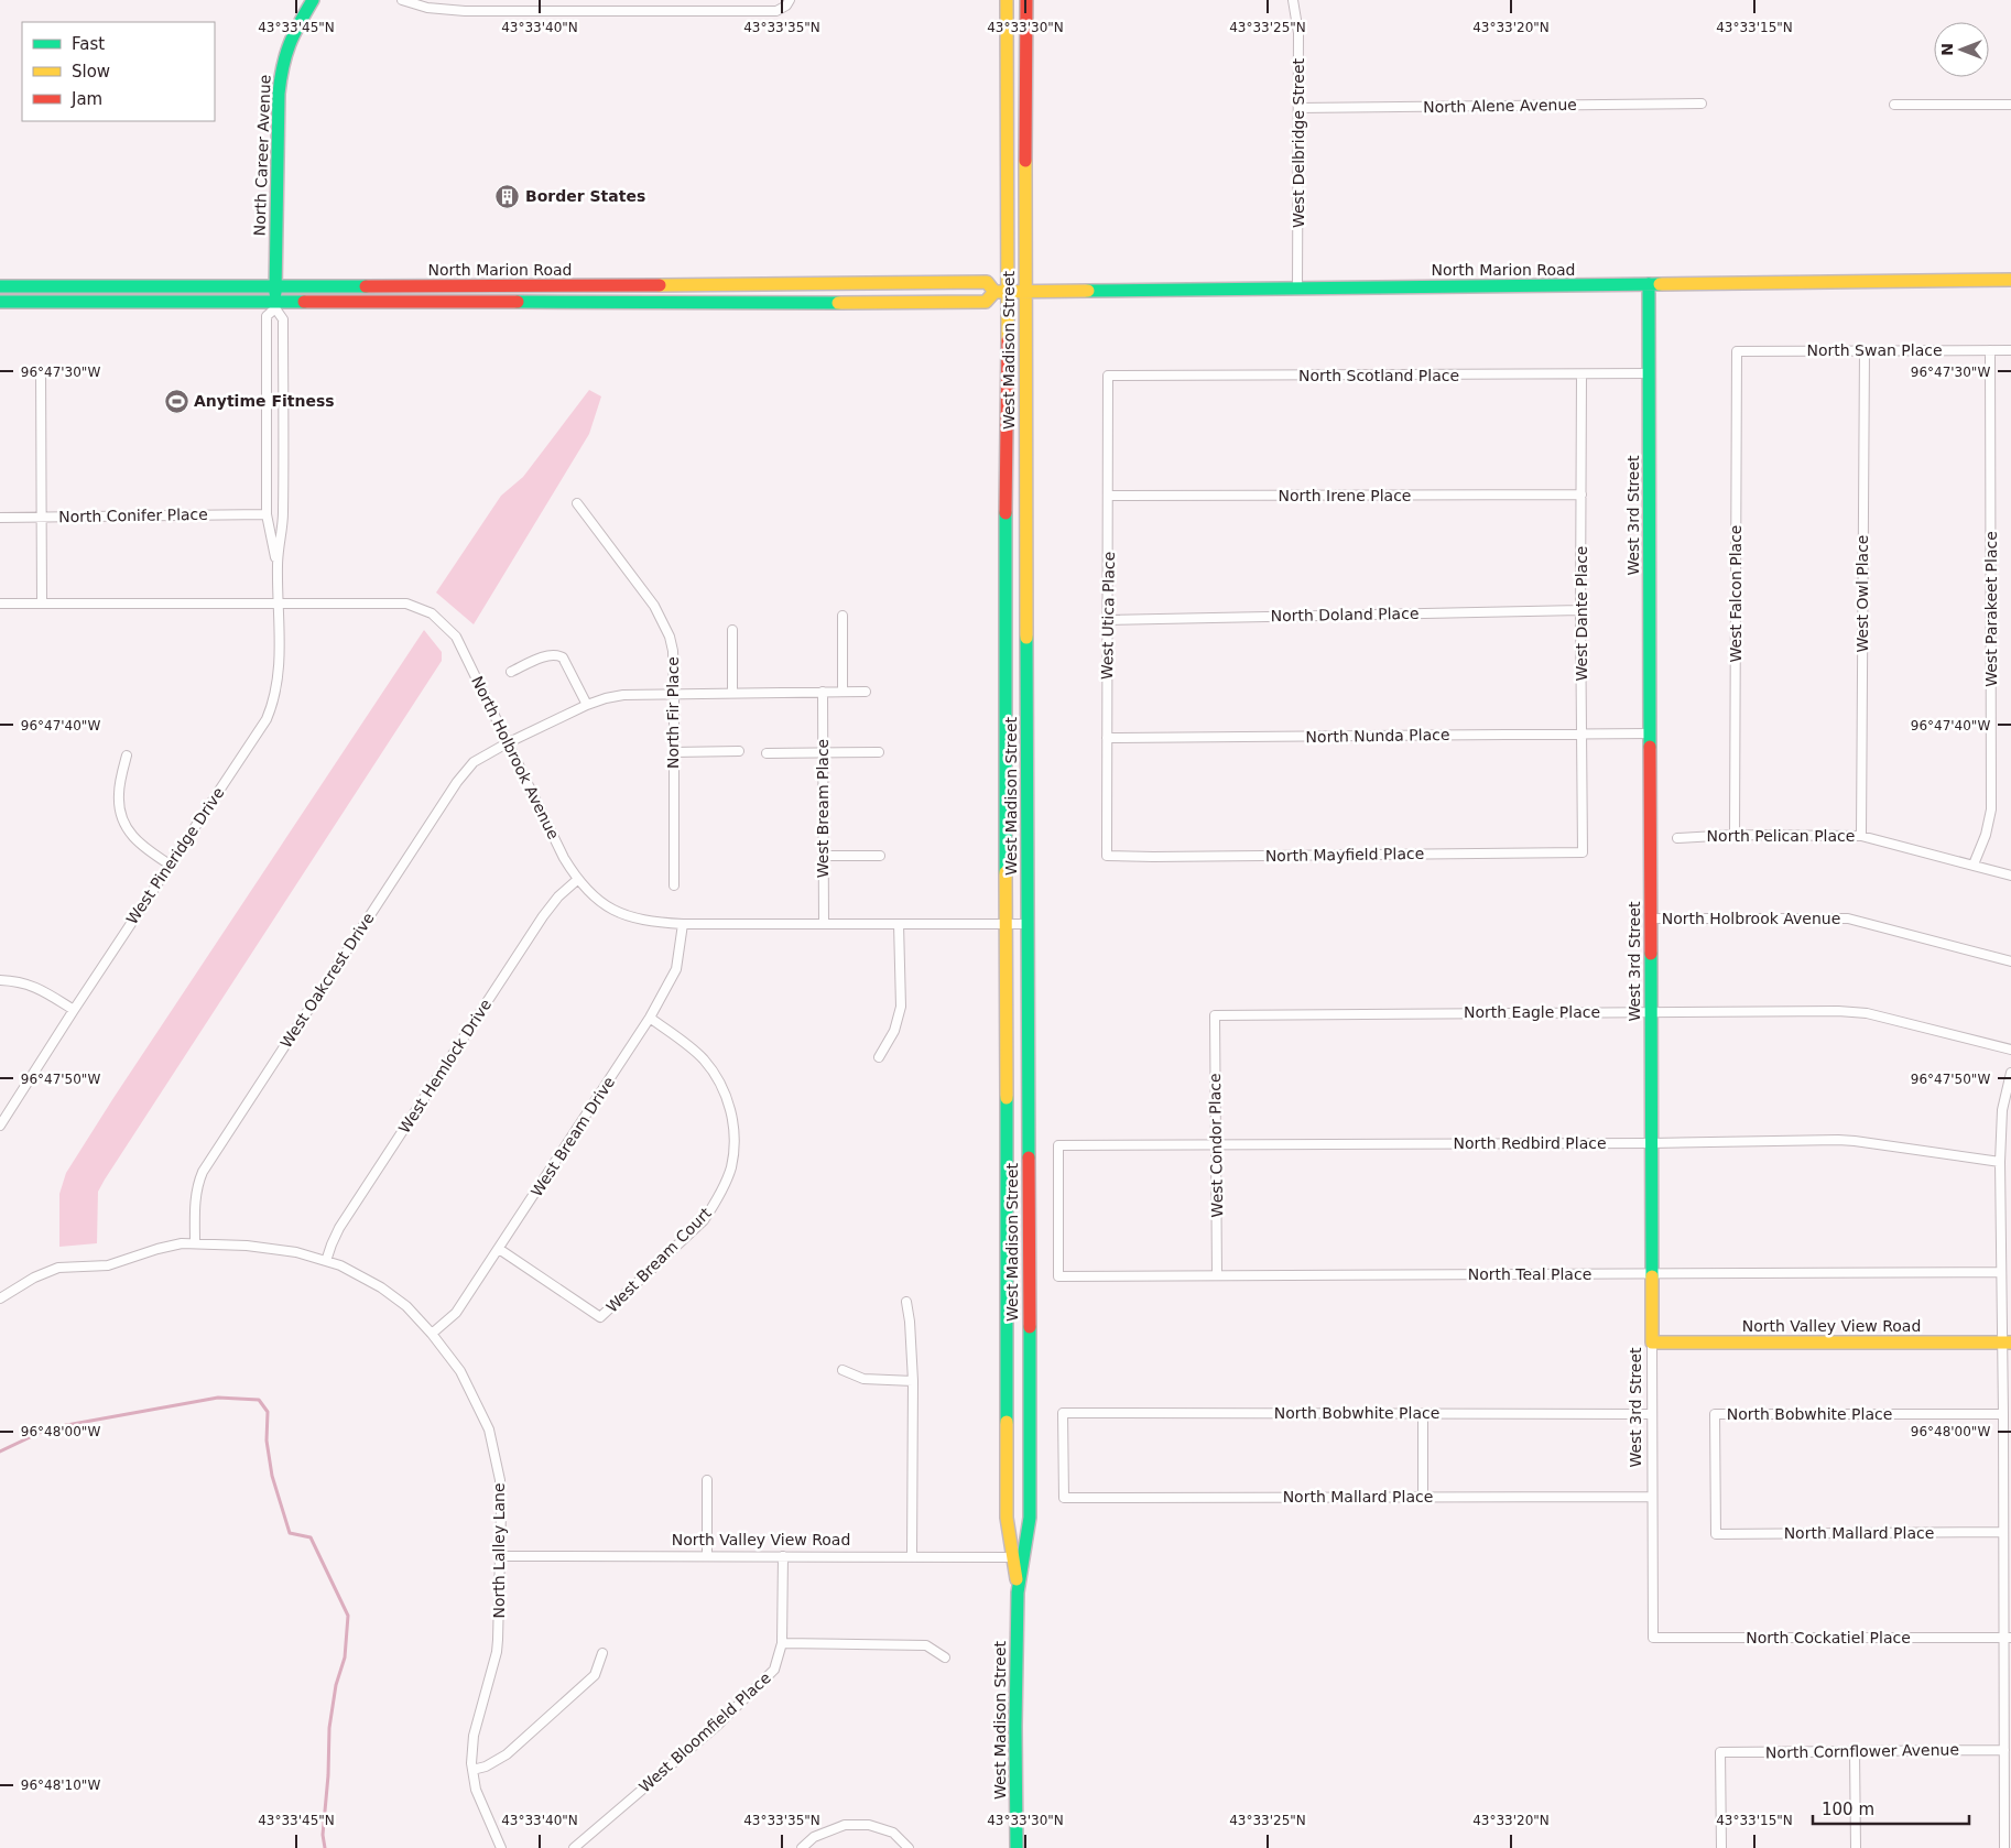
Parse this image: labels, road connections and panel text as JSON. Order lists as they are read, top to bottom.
{
  "streets": {
    "street": [
      "North Alene Avenue",
      "West Delbridge Street",
      "North Career Avenue",
      "North Marion Road",
      "West Madison Street",
      "North Swan Place",
      "North Scotland Place",
      "North Irene Place",
      "North Conifer Place",
      "West 3rd Street",
      "West Falcon Place",
      "West Owl Place",
      "West Parakeet Place",
      "West Dante Place",
      "North Doland Place",
      "West Utica Place",
      "North Fir Place",
      "North Nunda Place",
      "North Holbrook Avenue",
      "West Bream Place",
      "North Pelican Place",
      "North Mayfield Place",
      "West Pineridge Drive",
      "West Oakcrest Drive",
      "North Eagle Place",
      "West Hemlock Drive",
      "West Bream Drive",
      "North Redbird Place",
      "West Condor Place",
      "West Bream Court",
      "North Teal Place",
      "North Valley View Road",
      "North Bobwhite Place",
      "North Mallard Place",
      "North Lalley Lane",
      "North Cockatiel Place",
      "West Bloomfield Place",
      "North Cornflower Avenue"
    ]
  },
  "crossings": [
    ["North Alene Avenue", "West Delbridge Street"],
    ["West Delbridge Street", "North Marion Road"],
    ["North Career Avenue", "North Marion Road"],
    ["North Career Avenue", "West Pineridge Drive"],
    ["North Marion Road", "West Madison Street"],
    ["North Marion Road", "West 3rd Street"],
    ["North Marion Road", "West Pineridge Drive"],
    ["West Madison Street", "North Holbrook Avenue"],
    ["West Madison Street", "North Valley View Road"],
    ["North Swan Place", "West Falcon Place"],
    ["North Swan Place", "West Owl Place"],
    ["North Swan Place", "West Parakeet Place"],
    ["North Scotland Place", "West 3rd Street"],
    ["North Scotland Place", "West Dante Place"],
    ["North Scotland Place", "West Utica Place"],
    ["North Irene Place", "West Dante Place"],
    ["North Irene Place", "West Utica Place"],
    ["North Conifer Place", "West Pineridge Drive"],
    ["West 3rd Street", "North Nunda Place"],
    ["West 3rd Street", "North Holbrook Avenue"],
    ["West 3rd Street", "North Eagle Place"],
    ["West 3rd Street", "North Redbird Place"],
    ["West 3rd Street", "North Teal Place"],
    ["West 3rd Street", "North Valley View Road"],
    ["West 3rd Street", "North Bobwhite Place"],
    ["West 3rd Street", "North Mallard Place"],
    ["West 3rd Street", "North Cockatiel Place"],
    ["West Falcon Place", "North Pelican Place"],
    ["West Owl Place", "North Pelican Place"],
    ["West Parakeet Place", "North Pelican Place"],
    ["West Dante Place", "North Doland Place"],
    ["West Dante Place", "North Nunda Place"],
    ["West Dante Place", "North Mayfield Place"],
    ["North Doland Place", "West Utica Place"],
    ["West Utica Place", "North Nunda Place"],
    ["West Utica Place", "North Mayfield Place"],
    ["North Fir Place", "West Oakcrest Drive"],
    ["North Holbrook Avenue", "West Bream Place"],
    ["North Holbrook Avenue", "West Pineridge Drive"],
    ["North Holbrook Avenue", "West Oakcrest Drive"],
    ["North Holbrook Avenue", "West Hemlock Drive"],
    ["North Holbrook Avenue", "West Bream Drive"],
    ["West Bream Place", "West Oakcrest Drive"],
    ["West Oakcrest Drive", "North Lalley Lane"],
    ["North Eagle Place", "West Condor Place"],
    ["West Hemlock Drive", "North Lalley Lane"],
    ["West Bream Drive", "West Bream Court"],
    ["West Bream Drive", "North Lalley Lane"],
    ["North Redbird Place", "West Condor Place"],
    ["North Redbird Place", "North Teal Place"],
    ["West Condor Place", "North Teal Place"],
    ["North Valley View Road", "North Lalley Lane"],
    ["North Valley View Road", "West Bloomfield Place"],
    ["North Bobwhite Place", "North Mallard Place"]
  ],
  "places": {
    "building": ["Border States"],
    "sports": ["Anytime Fitness"]
  },
  "legend": ["Fast", "Slow", "Jam"],
  "scale_bar": "100 m",
  "north": "left",
  "coordinates": [
    "43°33'45\"N",
    "43°33'40\"N",
    "43°33'35\"N",
    "43°33'30\"N",
    "43°33'25\"N",
    "43°33'20\"N",
    "43°33'15\"N",
    "96°47'30\"W",
    "96°47'40\"W",
    "96°47'50\"W",
    "96°48'00\"W",
    "96°48'10\"W"
  ]
}
